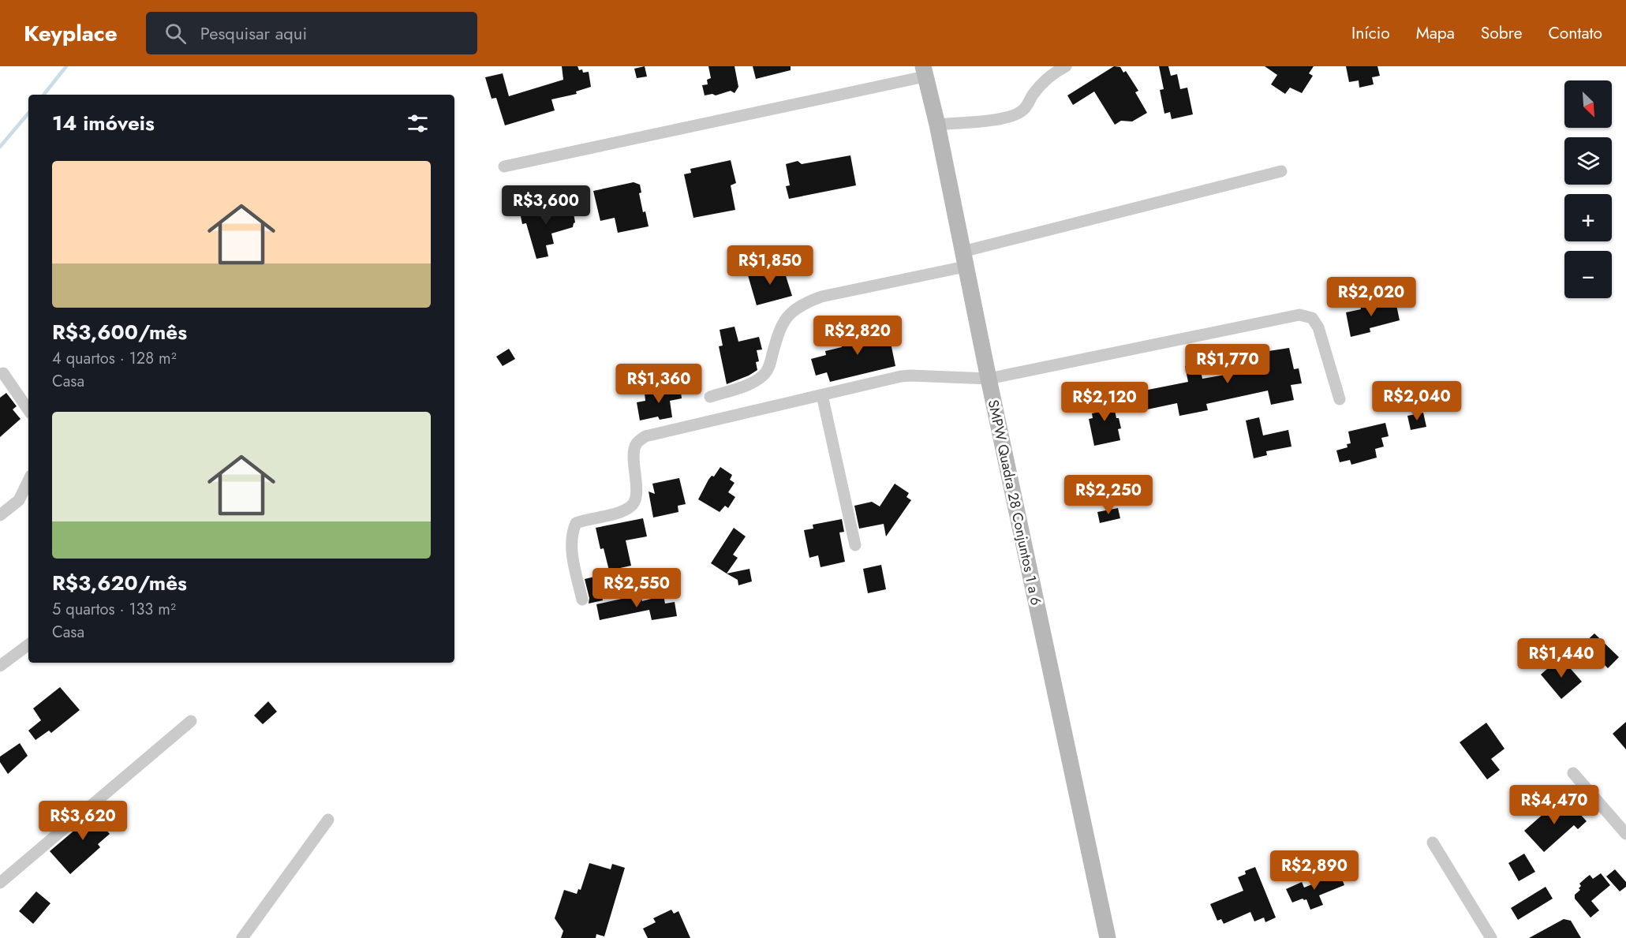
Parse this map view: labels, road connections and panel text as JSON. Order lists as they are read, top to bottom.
{
  "streets": {
    "street": ["SMPW Quadra 28 Conjuntos 1 a 6"]
  },
  "north": "bottom right",
  "page": {
    "header": "Keyplace",
    "search": "Pesquisar aqui",
    "nav": [
      "Início",
      "Mapa",
      "Sobre",
      "Contato"
    ],
    "map_buttons": ["+", "−"],
    "heading": "14 imóveis",
    "list": [
      {
        "name": "R$3,600/mês",
        "note": "4 quartos · 128 m² · Casa"
      },
      {
        "name": "R$3,620/mês",
        "note": "5 quartos · 133 m² · Casa"
      }
    ],
    "price": [
      "R$3,600",
      "R$1,850",
      "R$2,020",
      "R$2,820",
      "R$1,770",
      "R$1,360",
      "R$2,040",
      "R$2,120",
      "R$2,250",
      "R$2,550",
      "R$1,440",
      "R$4,470",
      "R$3,620",
      "R$2,890"
    ]
  }
}
